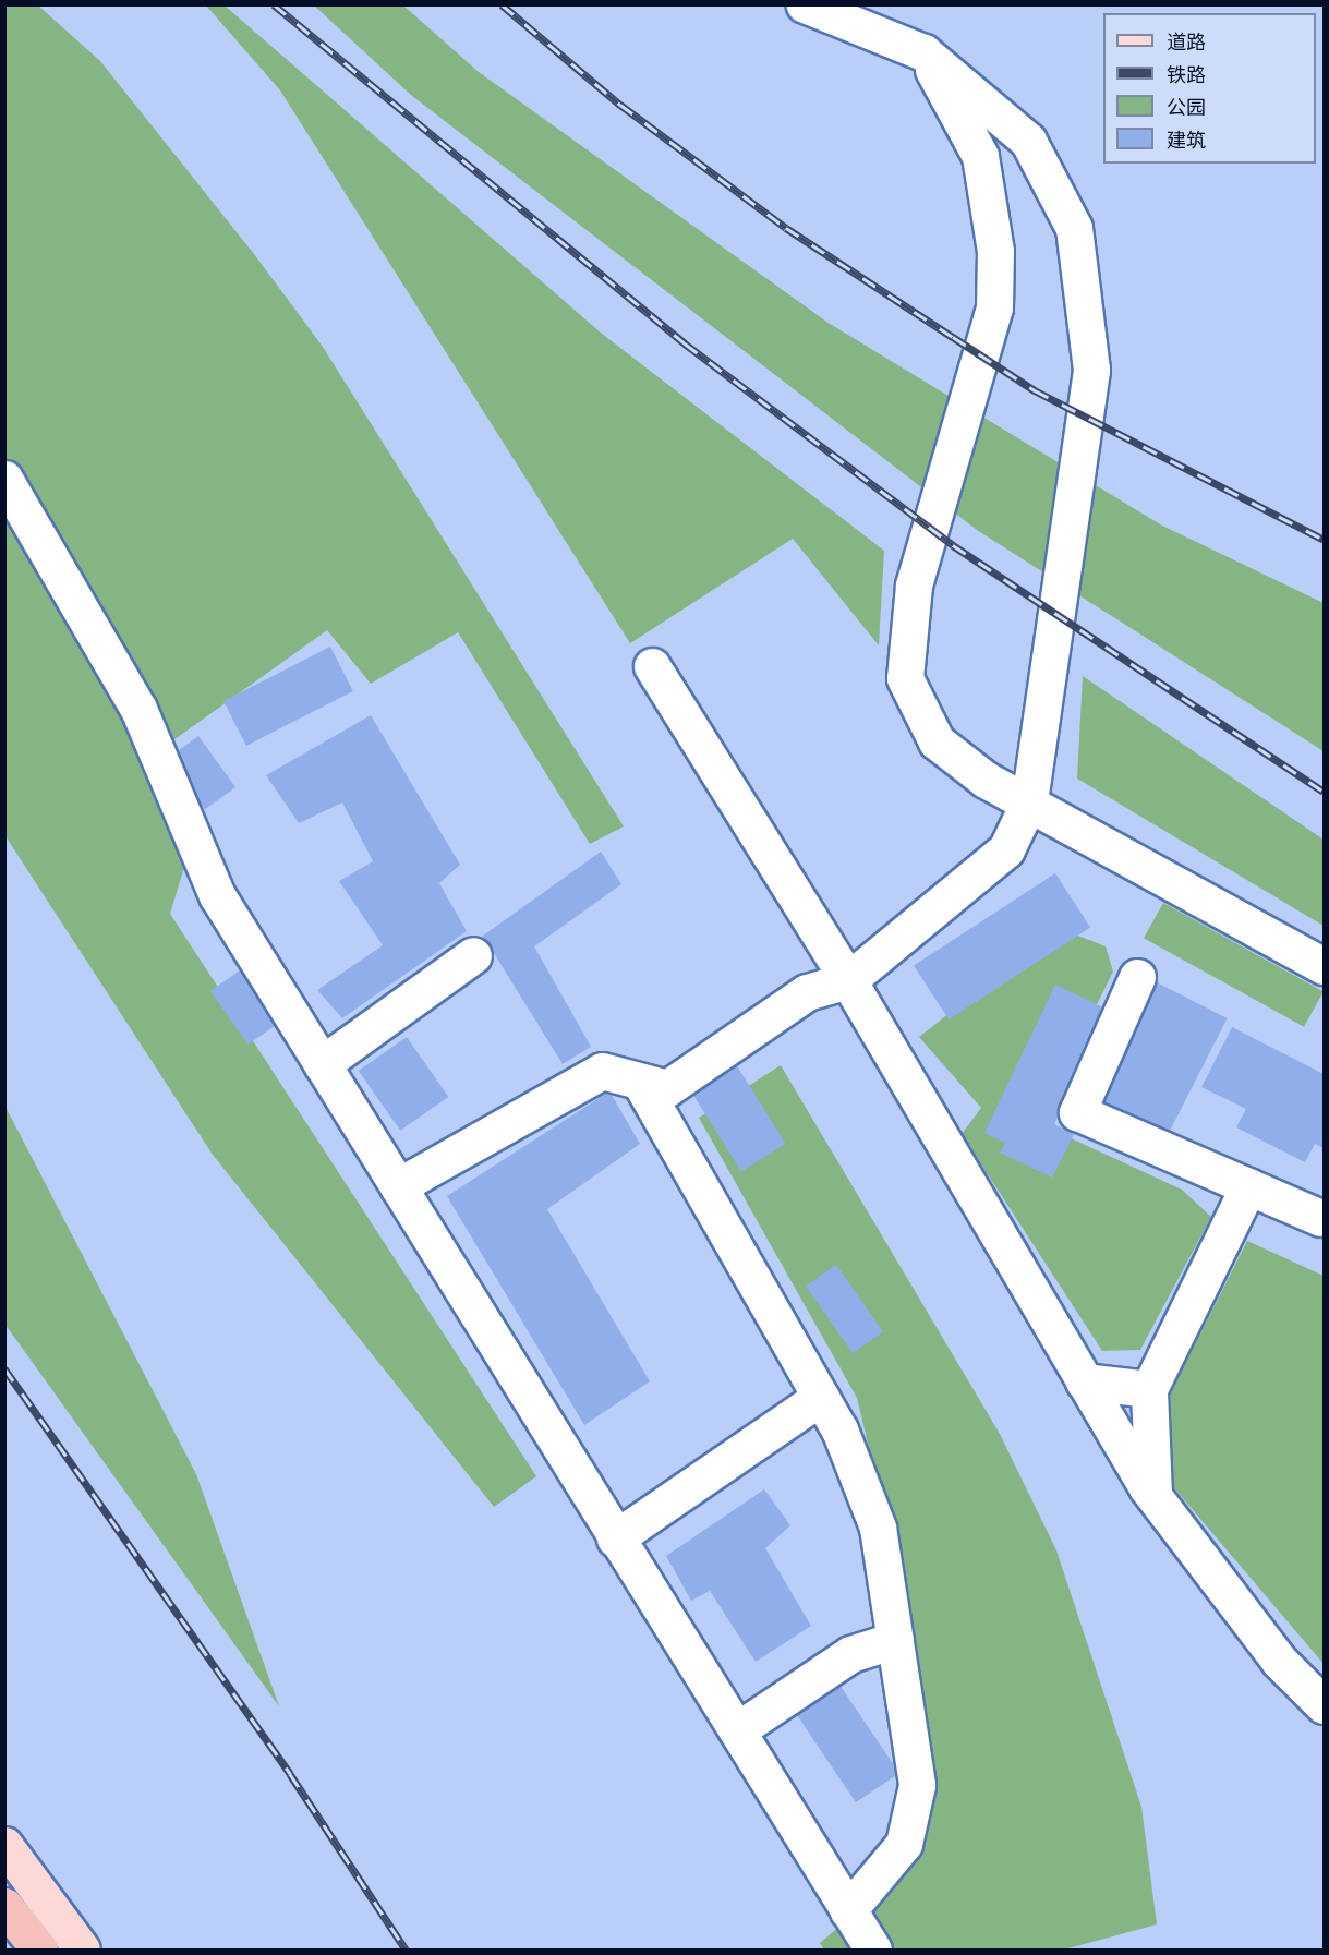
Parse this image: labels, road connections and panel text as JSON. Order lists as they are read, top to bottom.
{
  "legend": [
    "道路",
    "铁路",
    "公园",
    "建筑"
  ]
}
